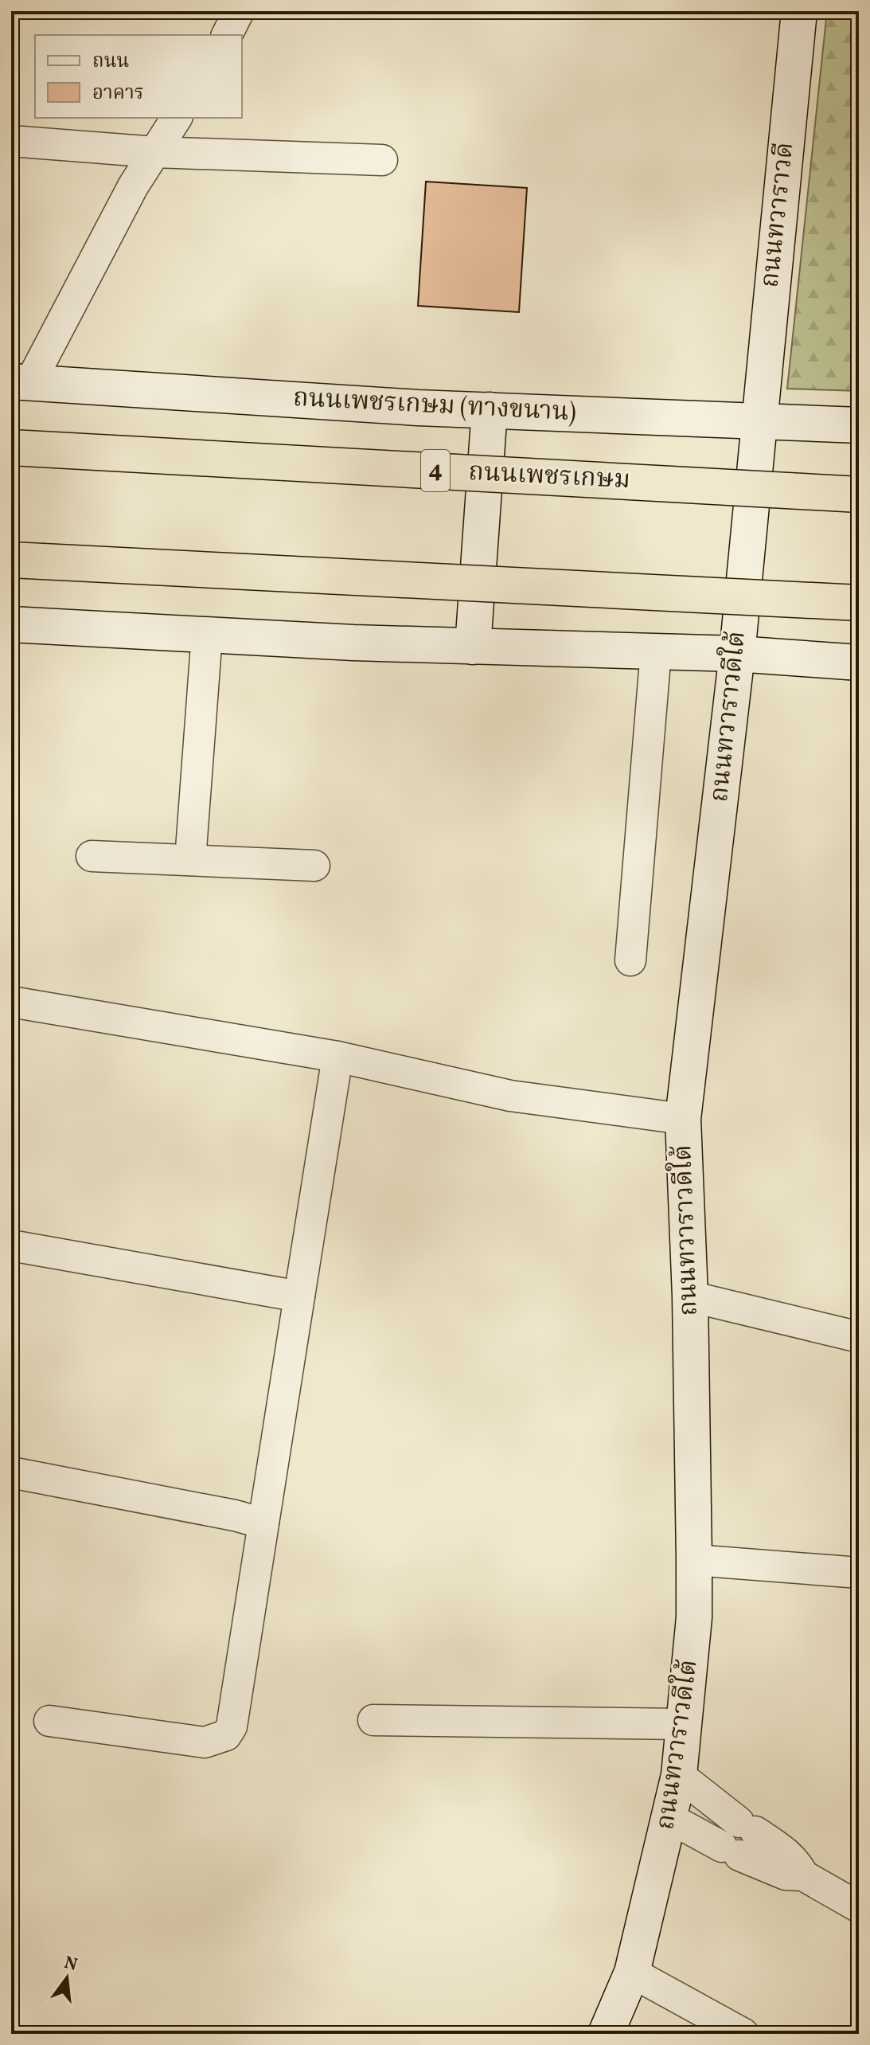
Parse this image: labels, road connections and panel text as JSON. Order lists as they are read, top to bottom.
{
  "streets": {
    "highway": ["4", "ถนนเพชรเกษม"],
    "street": ["ถนนทวาราวดี", "ถนนเพชรเกษม (ทางขนาน)", "ถนนทวาราวดีใต้"]
  },
  "crossings": [
    ["ถนนทวาราวดี", "ถนนเพชรเกษม (ทางขนาน)"],
    ["ถนนทวาราวดี", "ถนนทวาราวดีใต้"],
    ["ถนนเพชรเกษม (ทางขนาน)", "ถนนทวาราวดีใต้"]
  ],
  "legend": ["ถนน", "อาคาร"],
  "north": "top"
}
